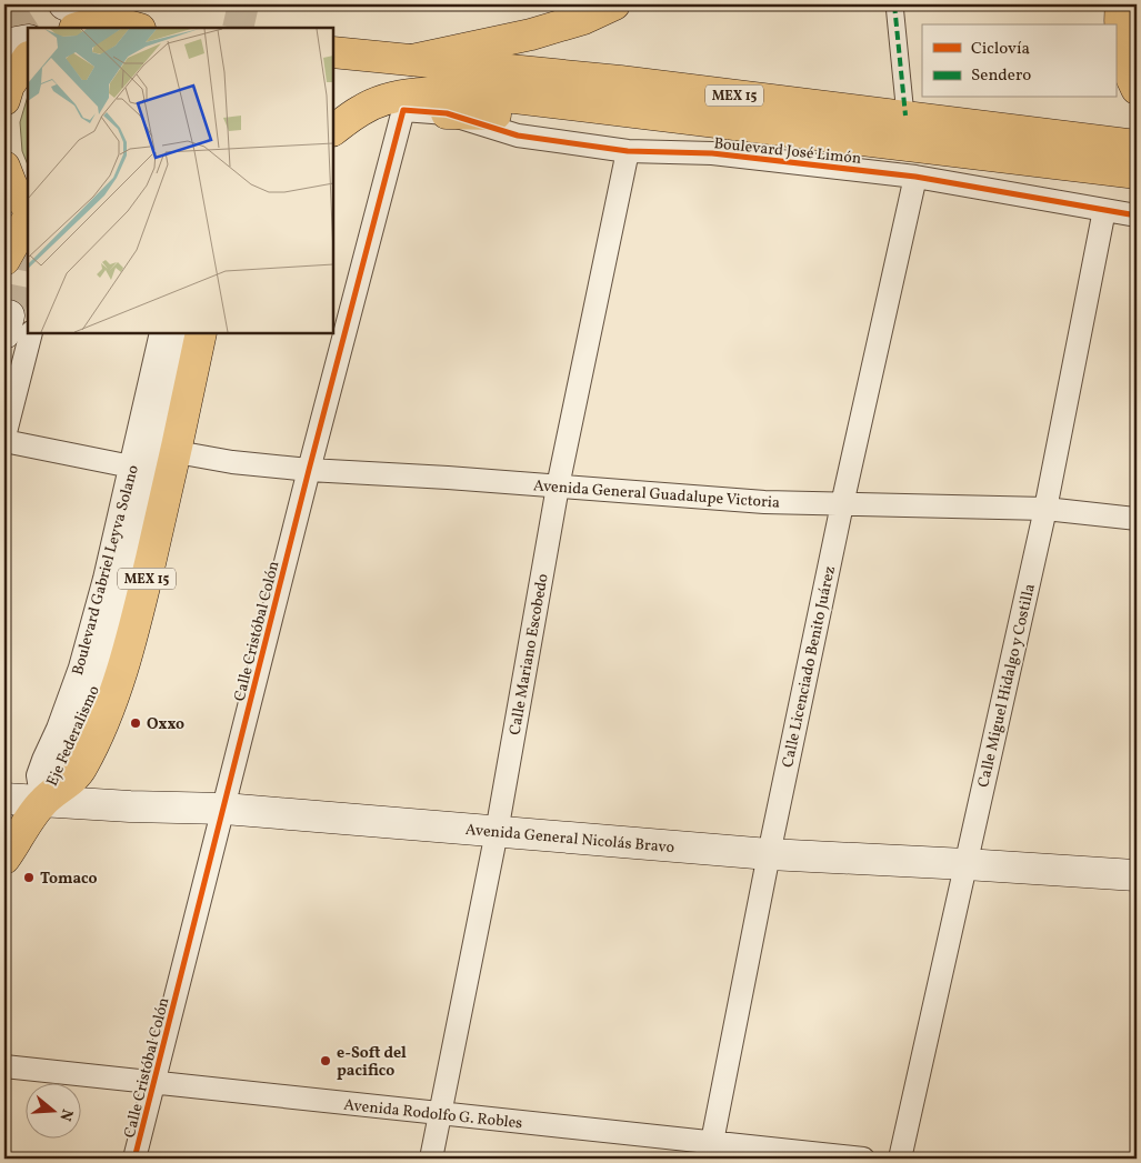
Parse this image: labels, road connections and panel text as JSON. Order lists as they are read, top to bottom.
{
  "streets": {
    "main road": [
      "MEX 15",
      "Boulevard José Limón",
      "Eje Federalismo",
      "Avenida General Nicolás Bravo"
    ],
    "street": [
      "Avenida General Guadalupe Victoria",
      "Boulevard Gabriel Leyva Solano",
      "Calle Cristóbal Colón",
      "Calle Mariano Escobedo",
      "Calle Licenciado Benito Juárez",
      "Calle Miguel Hidalgo y Costilla",
      "Avenida Rodolfo G. Robles"
    ]
  },
  "crossings": [
    ["MEX 15", "Avenida General Guadalupe Victoria"],
    ["MEX 15", "Boulevard Gabriel Leyva Solano"],
    ["MEX 15", "Eje Federalismo"],
    ["MEX 15", "Avenida General Nicolás Bravo"],
    ["Boulevard José Limón", "Calle Cristóbal Colón"],
    ["Boulevard José Limón", "Calle Mariano Escobedo"],
    ["Boulevard José Limón", "Calle Licenciado Benito Juárez"],
    ["Boulevard José Limón", "Calle Miguel Hidalgo y Costilla"],
    ["Avenida General Guadalupe Victoria", "Calle Cristóbal Colón"],
    ["Avenida General Guadalupe Victoria", "Calle Mariano Escobedo"],
    ["Avenida General Guadalupe Victoria", "Calle Licenciado Benito Juárez"],
    ["Avenida General Guadalupe Victoria", "Calle Miguel Hidalgo y Costilla"],
    ["Boulevard Gabriel Leyva Solano", "Eje Federalismo"],
    ["Boulevard Gabriel Leyva Solano", "Avenida General Nicolás Bravo"],
    ["Calle Cristóbal Colón", "Avenida General Nicolás Bravo"],
    ["Calle Cristóbal Colón", "Avenida Rodolfo G. Robles"],
    ["Calle Mariano Escobedo", "Avenida General Nicolás Bravo"],
    ["Calle Mariano Escobedo", "Avenida Rodolfo G. Robles"],
    ["Calle Licenciado Benito Juárez", "Avenida General Nicolás Bravo"],
    ["Calle Licenciado Benito Juárez", "Avenida Rodolfo G. Robles"],
    ["Calle Miguel Hidalgo y Costilla", "Avenida General Nicolás Bravo"],
    ["Eje Federalismo", "Avenida General Nicolás Bravo"]
  ],
  "places": ["Oxxo", "Tomaco", "e-Soft del pacifico"],
  "legend": ["Ciclovía", "Sendero"],
  "north": "right"
}
